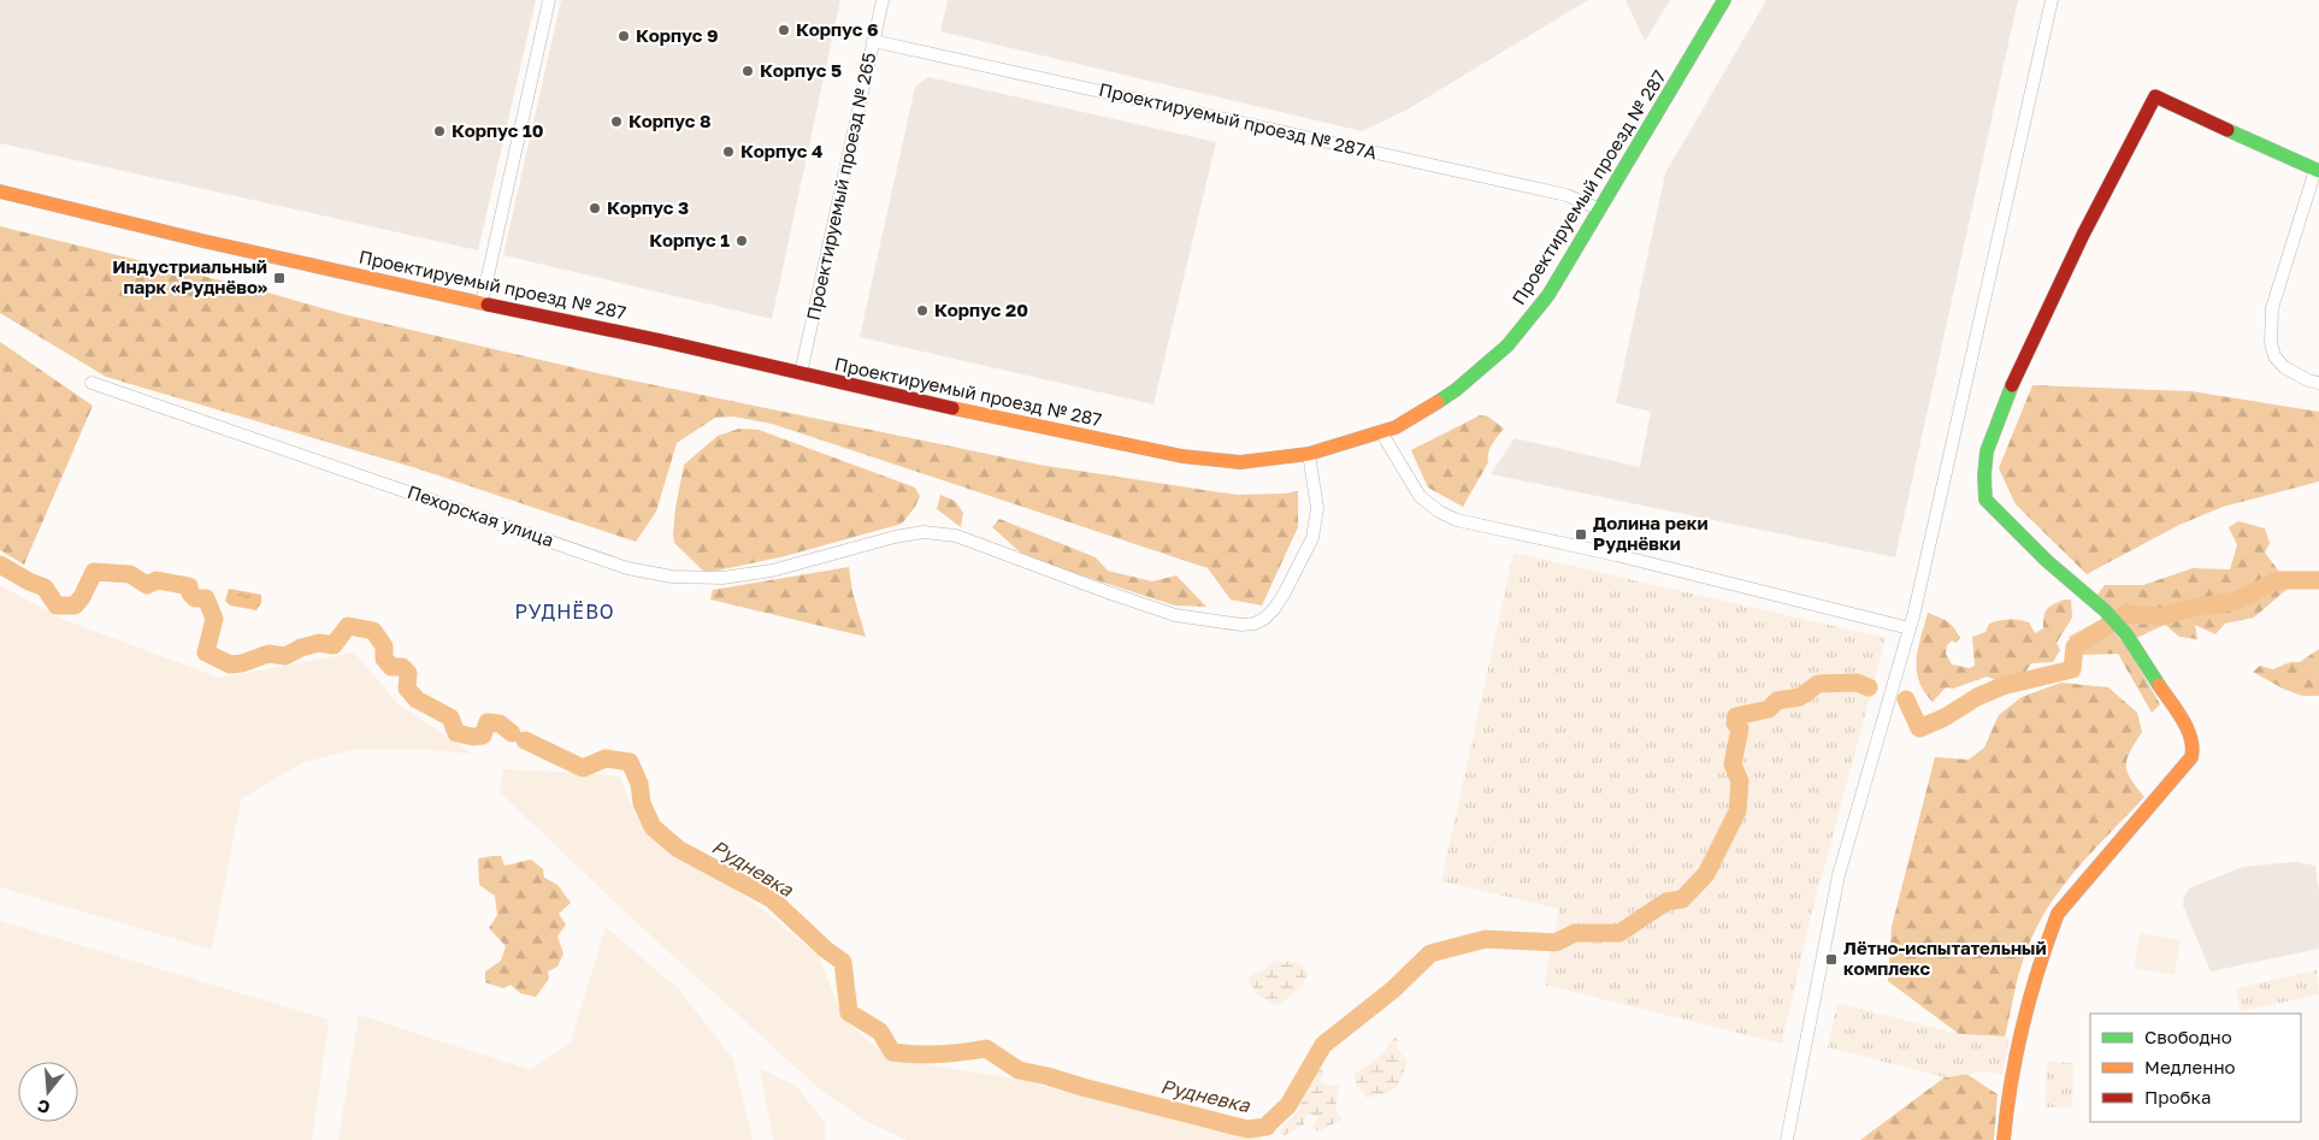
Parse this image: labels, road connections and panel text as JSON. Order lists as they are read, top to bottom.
{
  "streets": {
    "street": [
      "Проектируемый проезд № 287А",
      "Проектируемый проезд № 265",
      "Проектируемый проезд № 287",
      "Пехорская улица"
    ]
  },
  "crossings": [
    ["Проектируемый проезд № 287А", "Проектируемый проезд № 265"],
    ["Проектируемый проезд № 287А", "Проектируемый проезд № 287"],
    ["Проектируемый проезд № 265", "Проектируемый проезд № 287"],
    ["Проектируемый проезд № 287", "Пехорская улица"]
  ],
  "districts": ["РУДНЁВО"],
  "water": ["Рудневка"],
  "places": {
    "other": [
      "Корпус 6",
      "Корпус 9",
      "Корпус 5",
      "Корпус 8",
      "Корпус 10",
      "Корпус 4",
      "Корпус 3",
      "Корпус 1",
      "Корпус 20"
    ],
    "transit": ["Индустриальный парк «Руднёво»", "Долина реки Руднёвки", "Лётно-испытательный комплекс"]
  },
  "legend": ["Свободно", "Медленно", "Пробка"],
  "north": "bottom"
}
